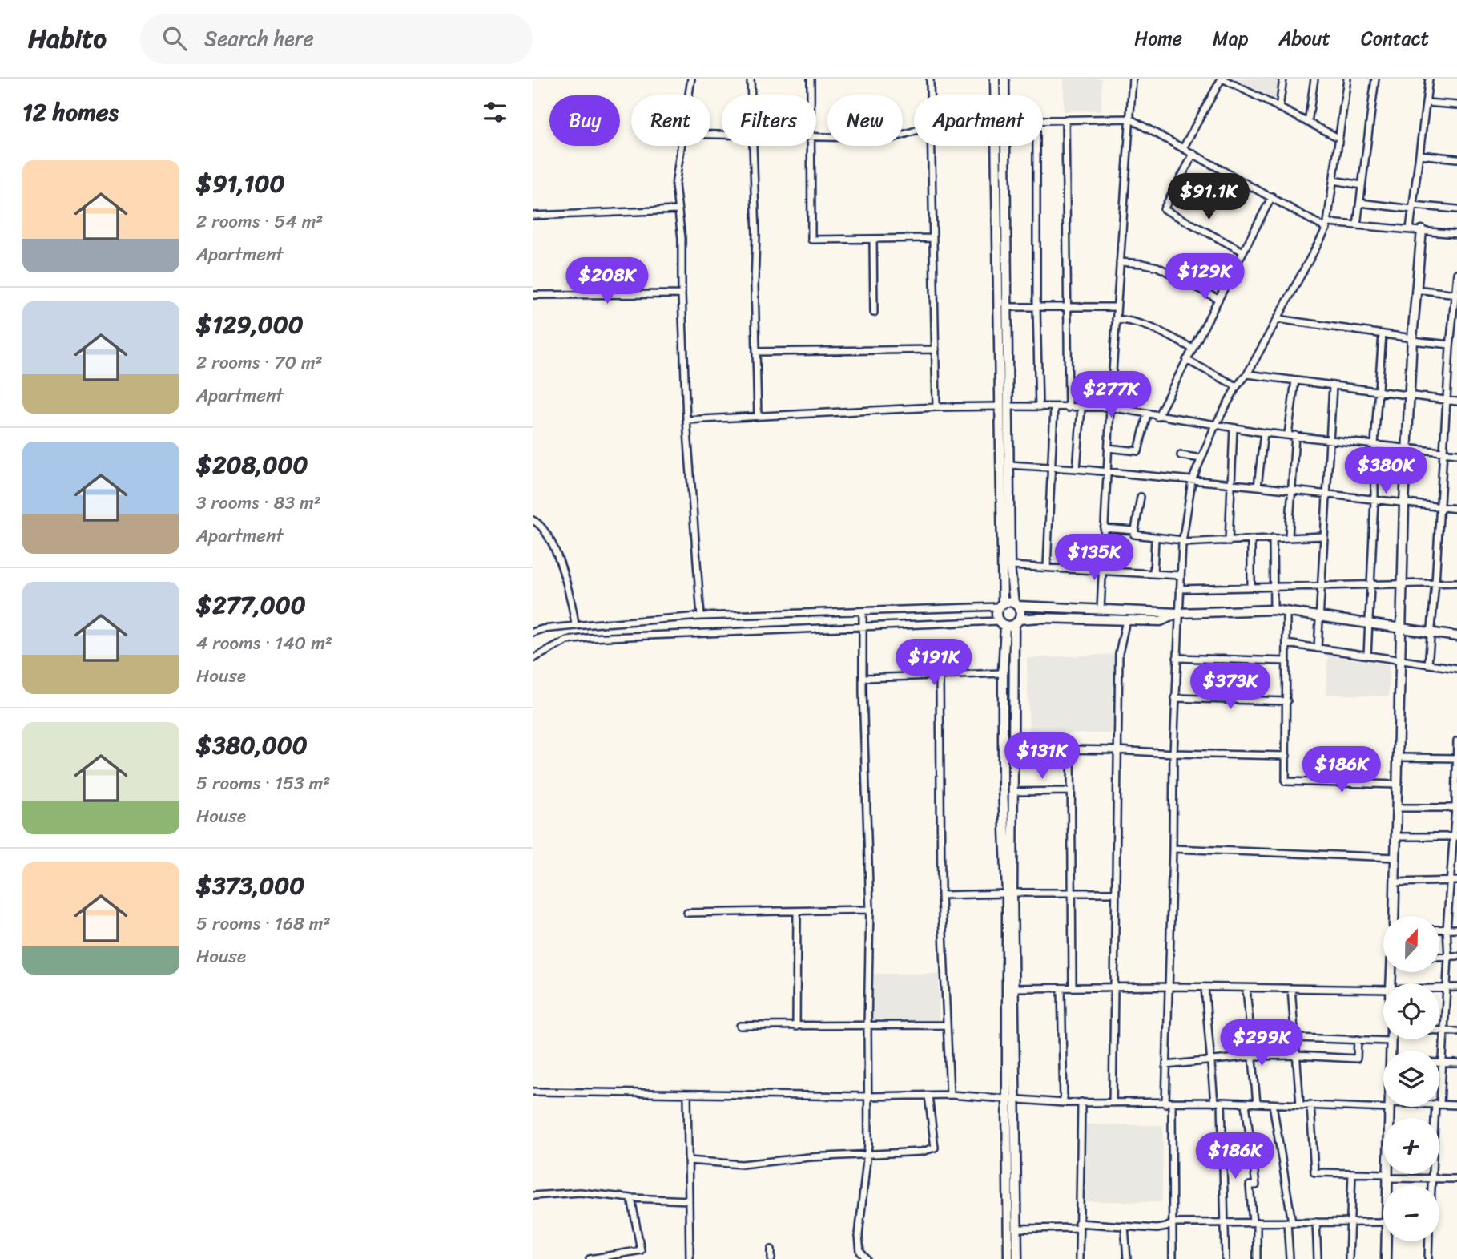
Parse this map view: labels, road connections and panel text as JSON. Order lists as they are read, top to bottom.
{
  "north": "top",
  "page": {
    "header": "Habito",
    "search": "Search here",
    "nav": [
      "Home",
      "Map",
      "About",
      "Contact"
    ],
    "heading": "12 homes",
    "chip": [
      "Buy",
      "Rent",
      "Filters",
      "New",
      "Apartment"
    ],
    "list": [
      {
        "name": "$91,100",
        "note": "2 rooms · 54 m² · Apartment"
      },
      {
        "name": "$129,000",
        "note": "2 rooms · 70 m² · Apartment"
      },
      {
        "name": "$208,000",
        "note": "3 rooms · 83 m² · Apartment"
      },
      {
        "name": "$277,000",
        "note": "4 rooms · 140 m² · House"
      },
      {
        "name": "$380,000",
        "note": "5 rooms · 153 m² · House"
      },
      {
        "name": "$373,000",
        "note": "5 rooms · 168 m² · House"
      }
    ],
    "price": [
      "$91.1K",
      "$129K",
      "$208K",
      "$277K",
      "$380K",
      "$135K",
      "$191K",
      "$373K",
      "$131K",
      "$186K",
      "$299K",
      "$186K"
    ],
    "map_buttons": ["+", "−"]
  }
}
